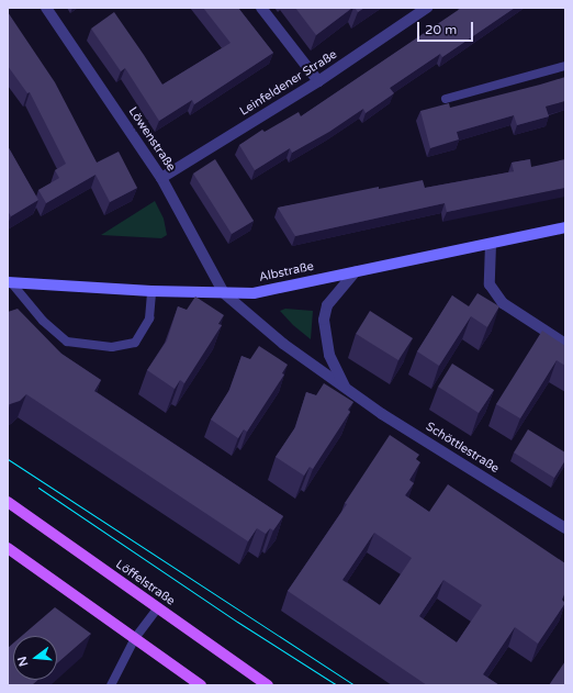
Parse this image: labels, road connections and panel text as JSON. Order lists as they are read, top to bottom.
{
  "streets": {
    "main road": ["Löffelstraße"],
    "street": [
      "Leinfeldener Straße",
      "Löwenstraße",
      "Albstraße",
      "Schöttlestraße"
    ]
  },
  "crossings": [
    ["Leinfeldener Straße", "Löwenstraße"],
    ["Löwenstraße", "Albstraße"],
    ["Löwenstraße", "Schöttlestraße"],
    ["Albstraße", "Schöttlestraße"]
  ],
  "scale_bar": "20 m",
  "north": "left"
}
